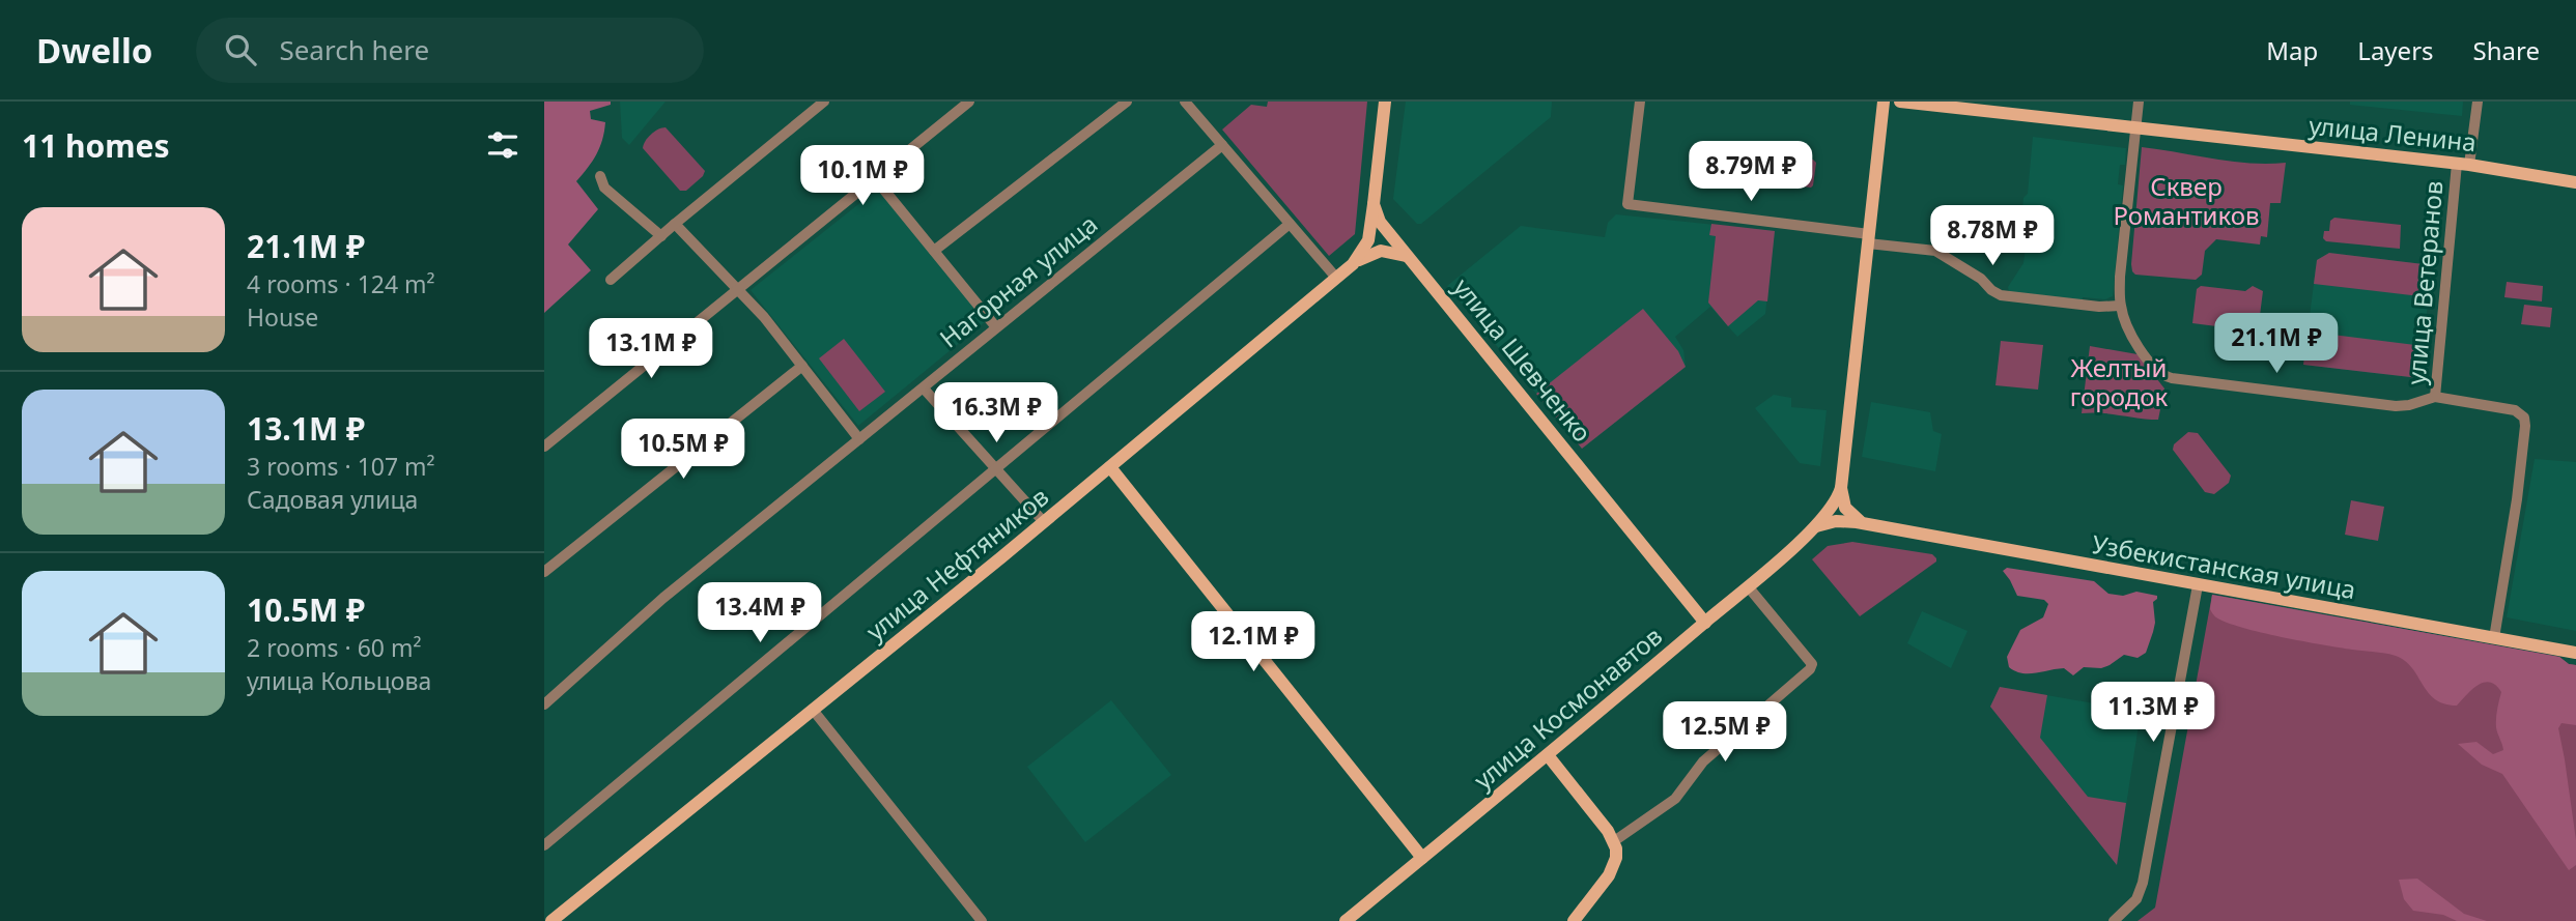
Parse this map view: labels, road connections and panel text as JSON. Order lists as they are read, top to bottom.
{
  "streets": {
    "main road": [
      "улица Ленина",
      "улица Шевченко",
      "улица Нефтяников",
      "Узбекистанская улица",
      "улица Космонавтов"
    ],
    "street": ["Нагорная улица", "улица Ветеранов"]
  },
  "crossings": [
    ["улица Ленина", "улица Ветеранов"],
    ["улица Ветеранов", "Узбекистанская улица"],
    ["улица Шевченко", "улица Нефтяников"],
    ["улица Шевченко", "улица Космонавтов"],
    ["Узбекистанская улица", "улица Космонавтов"]
  ],
  "parks": ["Сквер Романтиков", "Желтый городок"],
  "page": {
    "header": "Dwello",
    "search": "Search here",
    "nav": ["Map", "Layers", "Share"],
    "heading": "11 homes",
    "price": [
      "8.79M ₽",
      "10.1M ₽",
      "8.78M ₽",
      "21.1M ₽",
      "13.1M ₽",
      "16.3M ₽",
      "10.5M ₽",
      "13.4M ₽",
      "12.1M ₽",
      "11.3M ₽",
      "12.5M ₽"
    ],
    "list": [
      {
        "name": "21.1M ₽",
        "note": "4 rooms · 124 m² · House"
      },
      {
        "name": "13.1M ₽",
        "note": "3 rooms · 107 m² · Садовая улица"
      },
      {
        "name": "10.5M ₽",
        "note": "2 rooms · 60 m² · улица Кольцова"
      }
    ]
  }
}
